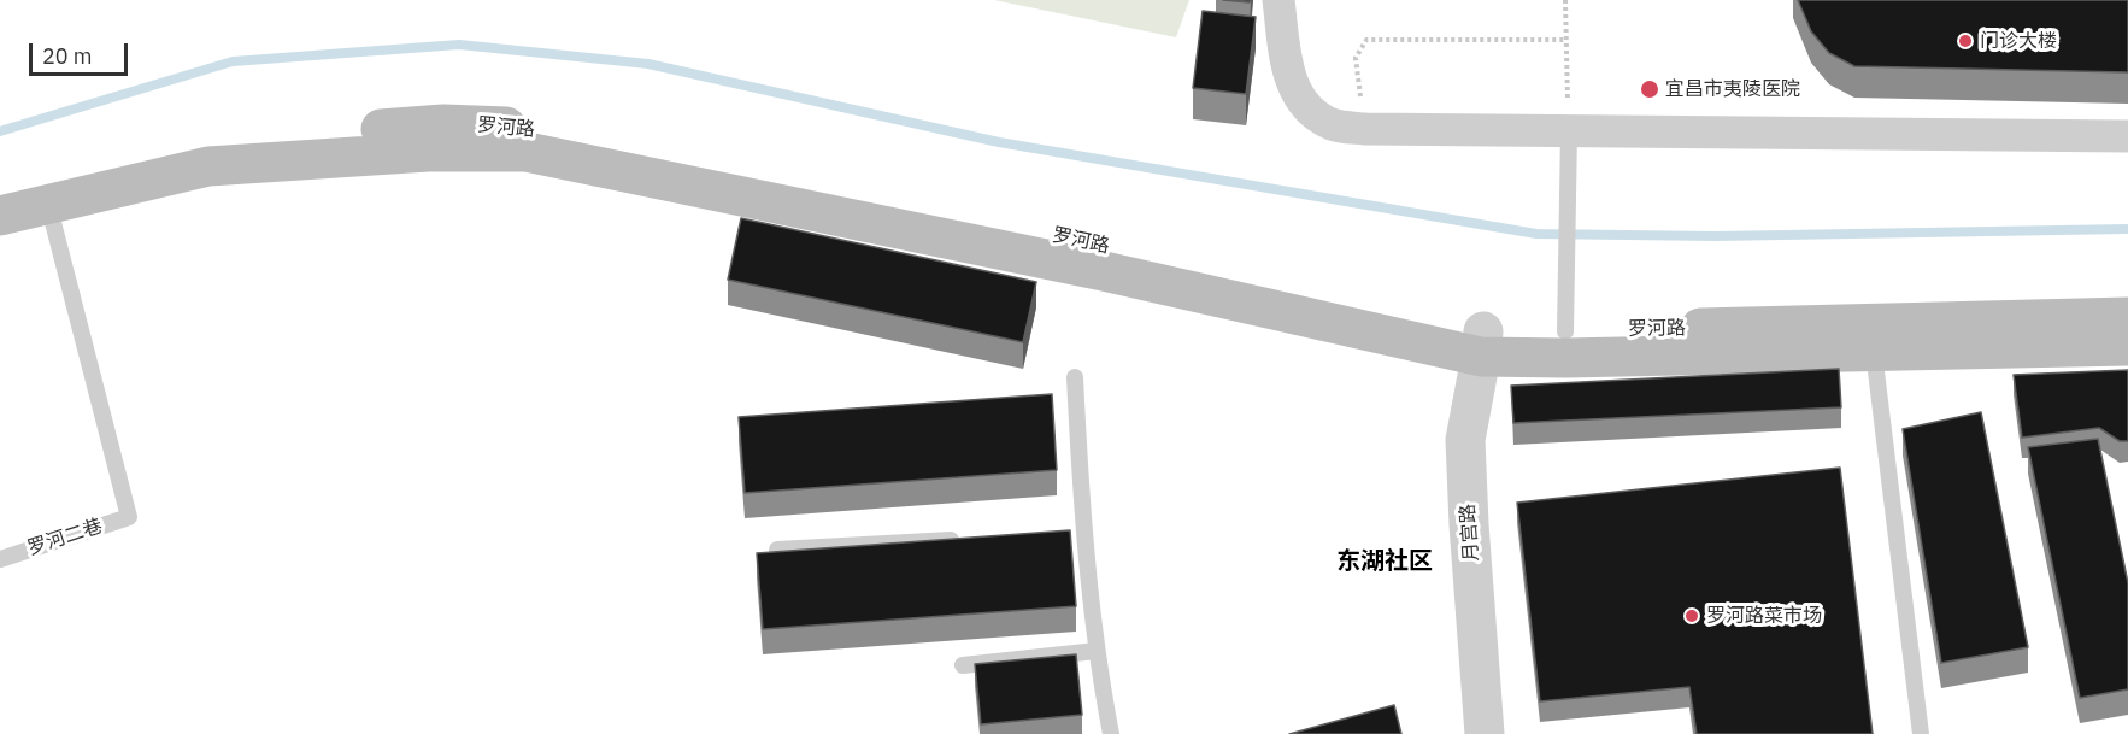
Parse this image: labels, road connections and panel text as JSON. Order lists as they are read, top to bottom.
{
  "streets": {
    "main road": ["罗河路"],
    "street": ["月宫路"],
    "lane": ["罗河二巷"]
  },
  "crossings": [
    ["罗河路", "月宫路"],
    ["罗河路", "罗河二巷"]
  ],
  "districts": ["东湖社区"],
  "places": ["门诊大楼", "宜昌市夷陵医院", "罗河路菜市场"],
  "scale_bar": "20 m"
}
